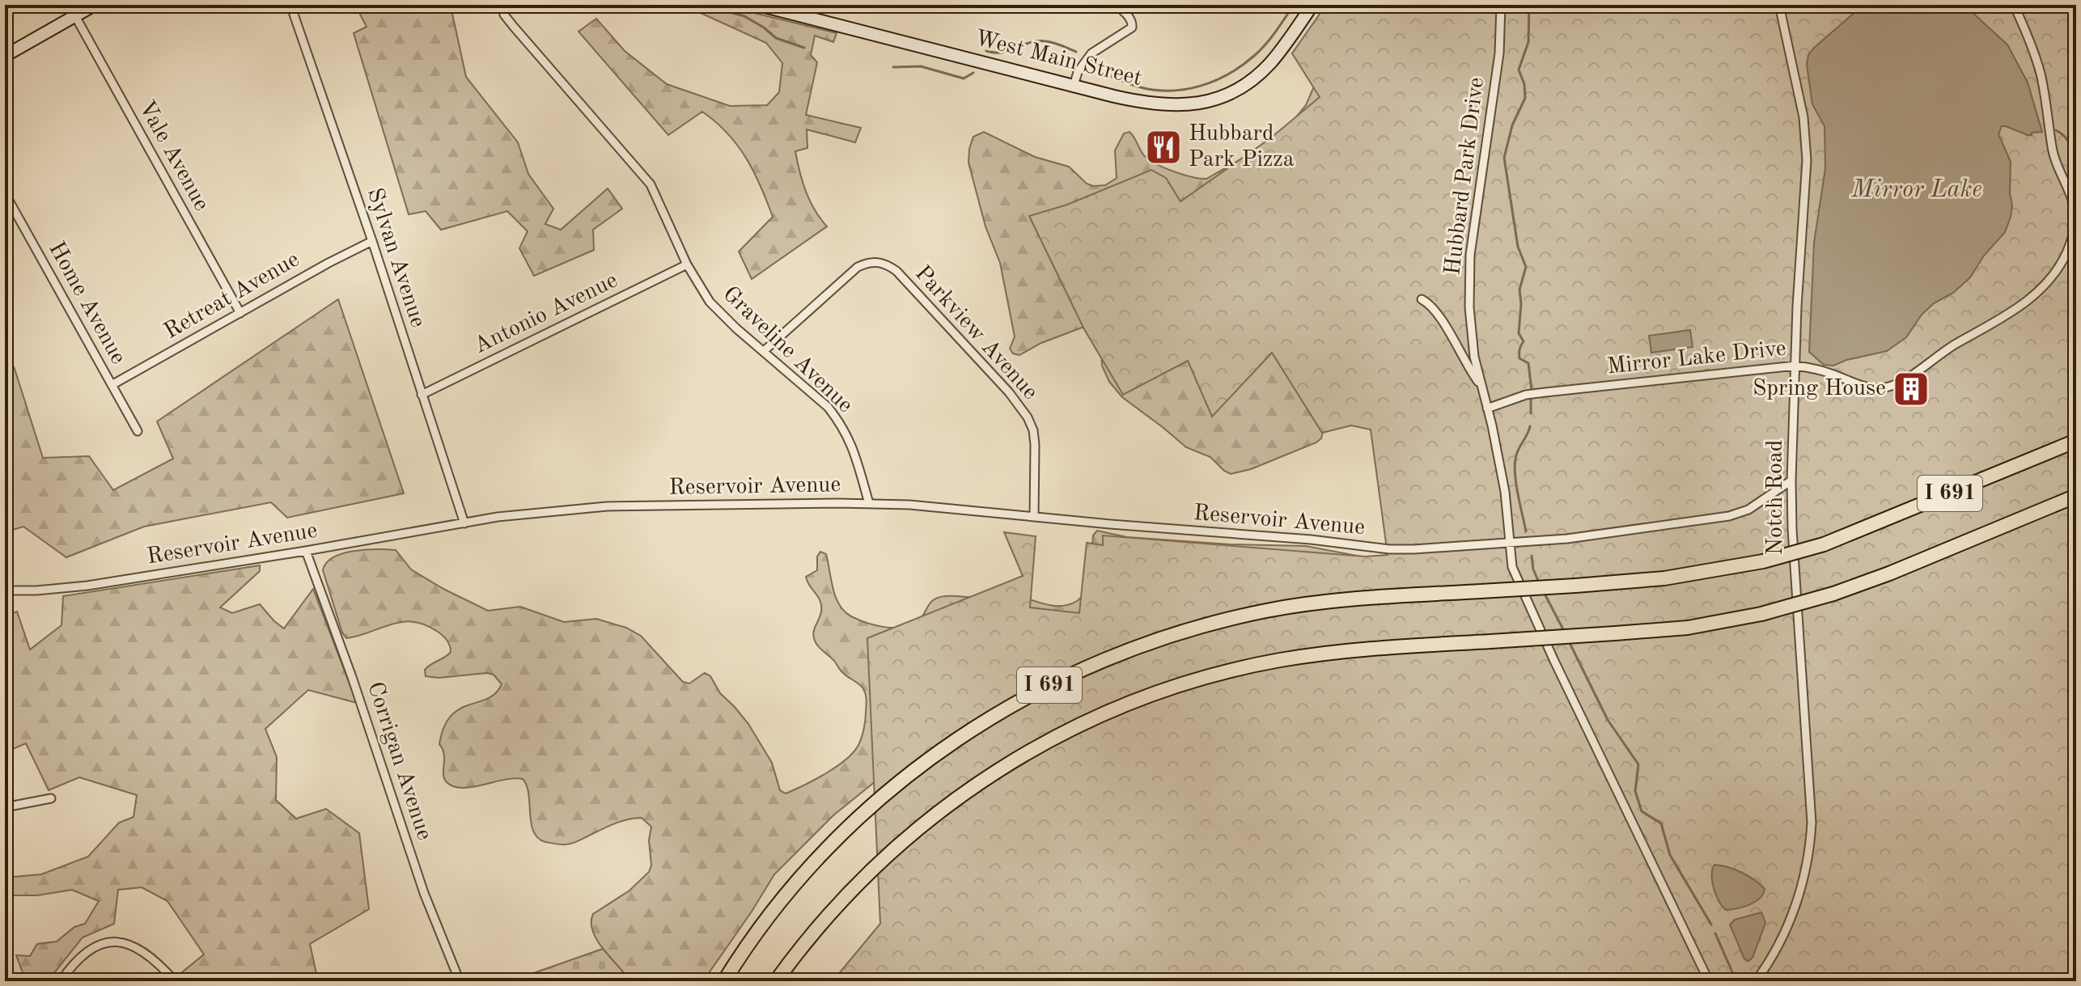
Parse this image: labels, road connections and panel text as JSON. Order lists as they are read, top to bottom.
{
  "streets": {
    "highway": ["I 691"],
    "main road": ["West Main Street"],
    "street": [
      "Vale Avenue",
      "Hubbard Park Drive",
      "Sylvan Avenue",
      "Retreat Avenue",
      "Home Avenue",
      "Antonio Avenue",
      "Parkview Avenue",
      "Graveline Avenue",
      "Mirror Lake Drive",
      "Reservoir Avenue",
      "Notch Road",
      "Corrigan Avenue"
    ]
  },
  "crossings": [
    ["Vale Avenue", "Retreat Avenue"],
    ["Hubbard Park Drive", "Mirror Lake Drive"],
    ["Hubbard Park Drive", "Reservoir Avenue"],
    ["Sylvan Avenue", "Retreat Avenue"],
    ["Sylvan Avenue", "Antonio Avenue"],
    ["Sylvan Avenue", "Reservoir Avenue"],
    ["Retreat Avenue", "Home Avenue"],
    ["Antonio Avenue", "Graveline Avenue"],
    ["Parkview Avenue", "Graveline Avenue"],
    ["Parkview Avenue", "Reservoir Avenue"],
    ["Graveline Avenue", "Reservoir Avenue"],
    ["Mirror Lake Drive", "Notch Road"],
    ["Reservoir Avenue", "Notch Road"],
    ["Reservoir Avenue", "Corrigan Avenue"]
  ],
  "water": ["Mirror Lake"],
  "places": {
    "restaurant": ["Hubbard Park Pizza"],
    "building": ["Spring House"]
  }
}
